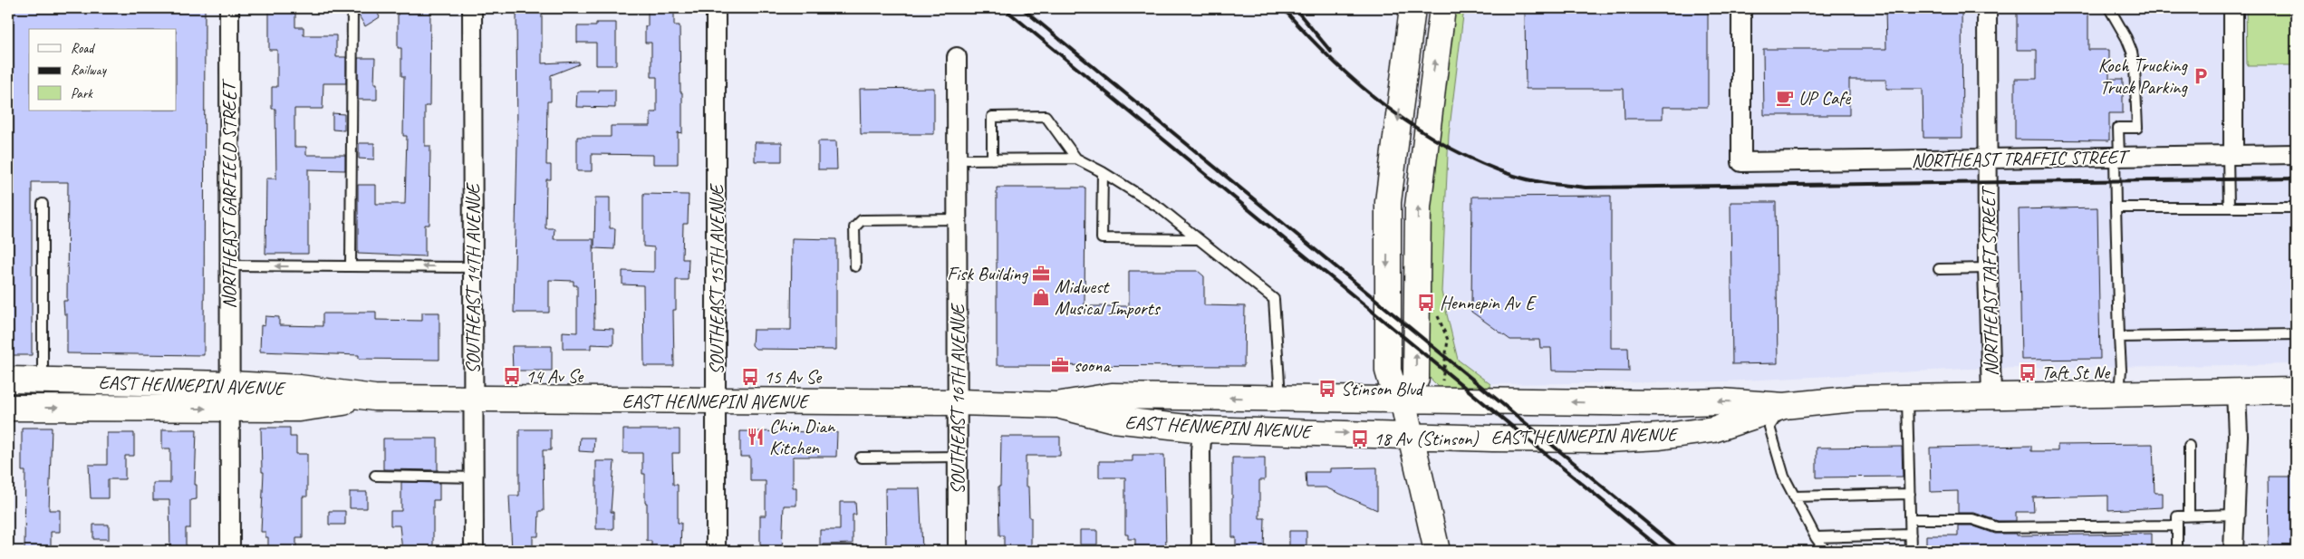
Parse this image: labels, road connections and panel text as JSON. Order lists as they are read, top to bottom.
{
  "streets": {
    "main road": ["EAST HENNEPIN AVENUE"],
    "street": [
      "NORTHEAST TRAFFIC STREET",
      "NORTHEAST GARFIELD STREET",
      "SOUTHEAST 14TH AVENUE",
      "SOUTHEAST 15TH AVENUE",
      "NORTHEAST TAFT STREET",
      "SOUTHEAST 16TH AVENUE"
    ]
  },
  "crossings": [
    ["NORTHEAST TRAFFIC STREET", "NORTHEAST TAFT STREET"],
    ["NORTHEAST GARFIELD STREET", "EAST HENNEPIN AVENUE"],
    ["SOUTHEAST 14TH AVENUE", "EAST HENNEPIN AVENUE"],
    ["SOUTHEAST 15TH AVENUE", "EAST HENNEPIN AVENUE"],
    ["NORTHEAST TAFT STREET", "EAST HENNEPIN AVENUE"],
    ["EAST HENNEPIN AVENUE", "SOUTHEAST 16TH AVENUE"]
  ],
  "places": {
    "parking": ["Koch Trucking Truck Parking"],
    "cafe": ["UP Cafe"],
    "office": ["Fisk Building", "soona"],
    "shop": ["Midwest Musical Imports"],
    "bus stop": [
      "Hennepin Av E",
      "Taft St Ne",
      "14 Av Se",
      "15 Av Se",
      "Stinson Blvd",
      "18 Av (Stinson)"
    ],
    "restaurant": ["Chin Dian Kitchen"]
  },
  "legend": ["Road", "Railway", "Park"]
}
